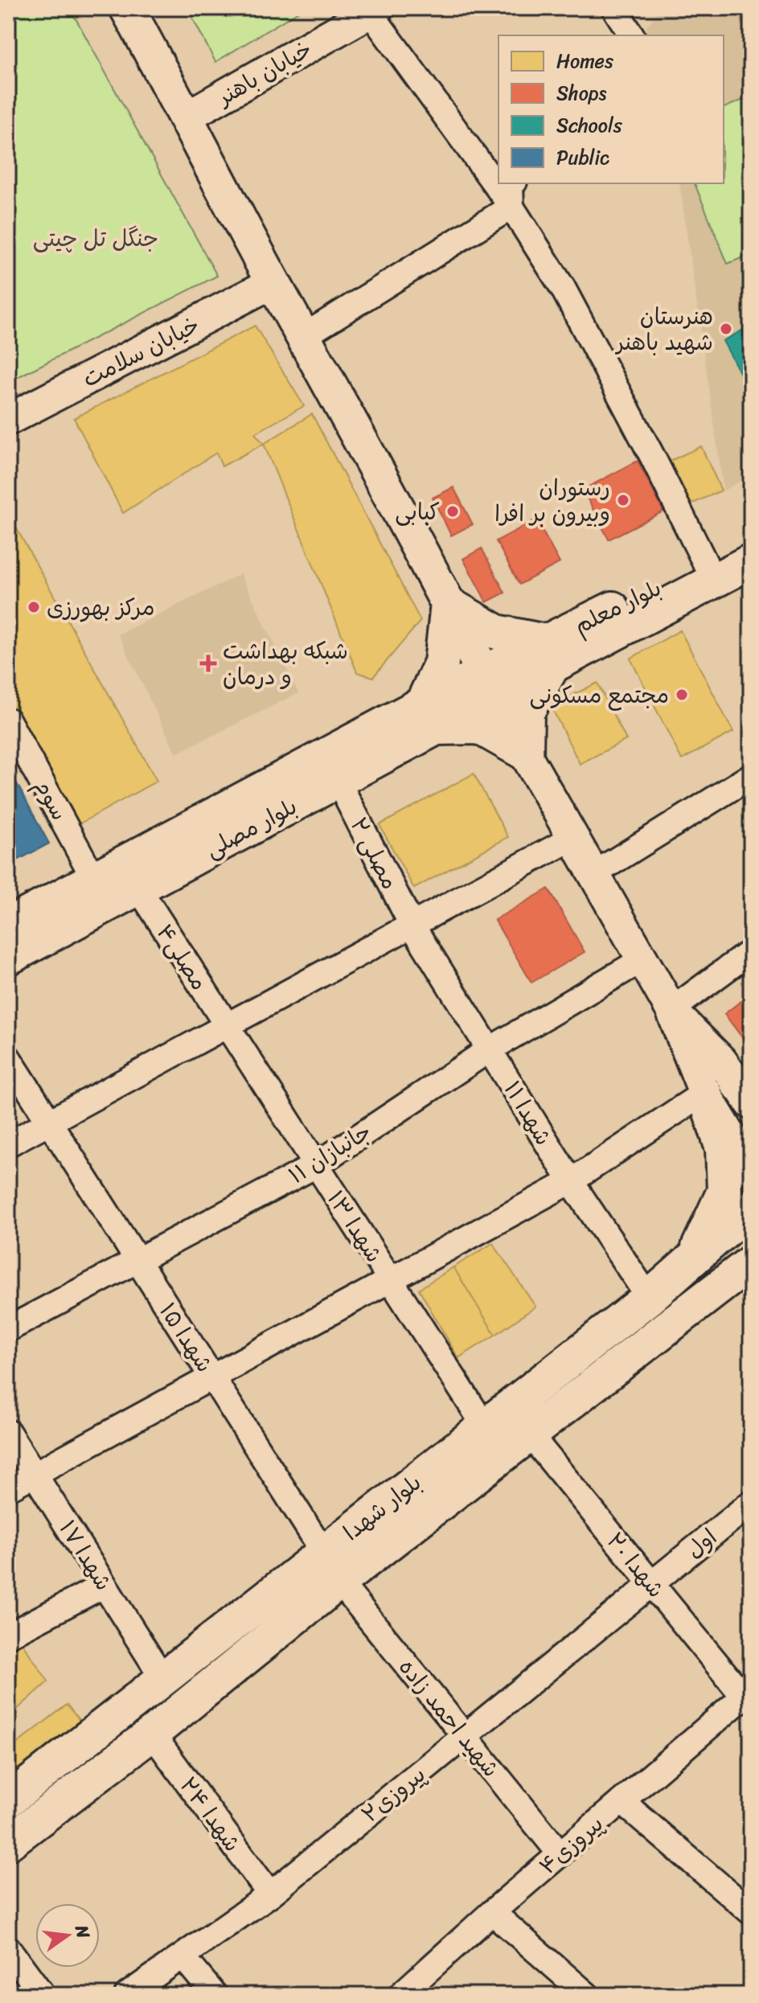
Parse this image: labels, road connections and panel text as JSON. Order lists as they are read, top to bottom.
{
  "streets": {
    "main road": ["بلوار معلم", "بلوار مصلی", "بلوار شهدا"],
    "street": [
      "خیابان باهنر",
      "خیابان سلامت",
      "سوم",
      "مصلی ۲",
      "مصلی۴",
      "شهدا ۱۱",
      "جانبازان ۱۱",
      "شهدا ۱۳",
      "شهدا ۱۵",
      "اول",
      "شهدا ۱۷",
      "شهدا ۲۰",
      "شهید احمد زاده",
      "پیروزی۲",
      "شهدا ۲۴",
      "پیروزی۴"
    ]
  },
  "crossings": [
    ["بلوار معلم", "بلوار مصلی"],
    ["سوم", "بلوار مصلی"],
    ["بلوار مصلی", "مصلی ۲"],
    ["بلوار مصلی", "مصلی۴"],
    ["مصلی ۲", "شهدا ۱۱"],
    ["مصلی۴", "شهدا ۱۳"],
    ["شهدا ۱۱", "جانبازان ۱۱"],
    ["شهدا ۱۱", "بلوار شهدا"],
    ["جانبازان ۱۱", "شهدا ۱۳"],
    ["جانبازان ۱۱", "شهدا ۱۵"],
    ["شهدا ۱۳", "بلوار شهدا"],
    ["شهدا ۱۵", "بلوار شهدا"],
    ["شهدا ۱۵", "شهید احمد زاده"],
    ["بلوار شهدا", "شهدا ۱۷"],
    ["بلوار شهدا", "شهدا ۲۰"],
    ["بلوار شهدا", "شهید احمد زاده"],
    ["بلوار شهدا", "شهدا ۲۴"],
    ["اول", "شهدا ۲۰"],
    ["اول", "پیروزی۲"],
    ["شهدا ۲۰", "پیروزی۲"],
    ["شهدا ۲۰", "پیروزی۴"],
    ["شهید احمد زاده", "پیروزی۲"],
    ["شهید احمد زاده", "پیروزی۴"],
    ["پیروزی۲", "شهدا ۲۴"]
  ],
  "parks": ["جنگل تل چیتی"],
  "places": {
    "other": [
      "هنرستان شهید باهنر",
      "رستوران وبیرون بر افرا",
      "کبابی",
      "مرکز بهورزی",
      "مجتمع مسکونی"
    ],
    "health": ["شبکه بهداشت و درمان"]
  },
  "legend": [
    "Homes",
    "Shops",
    "Schools",
    "Public"
  ],
  "north": "right"
}
